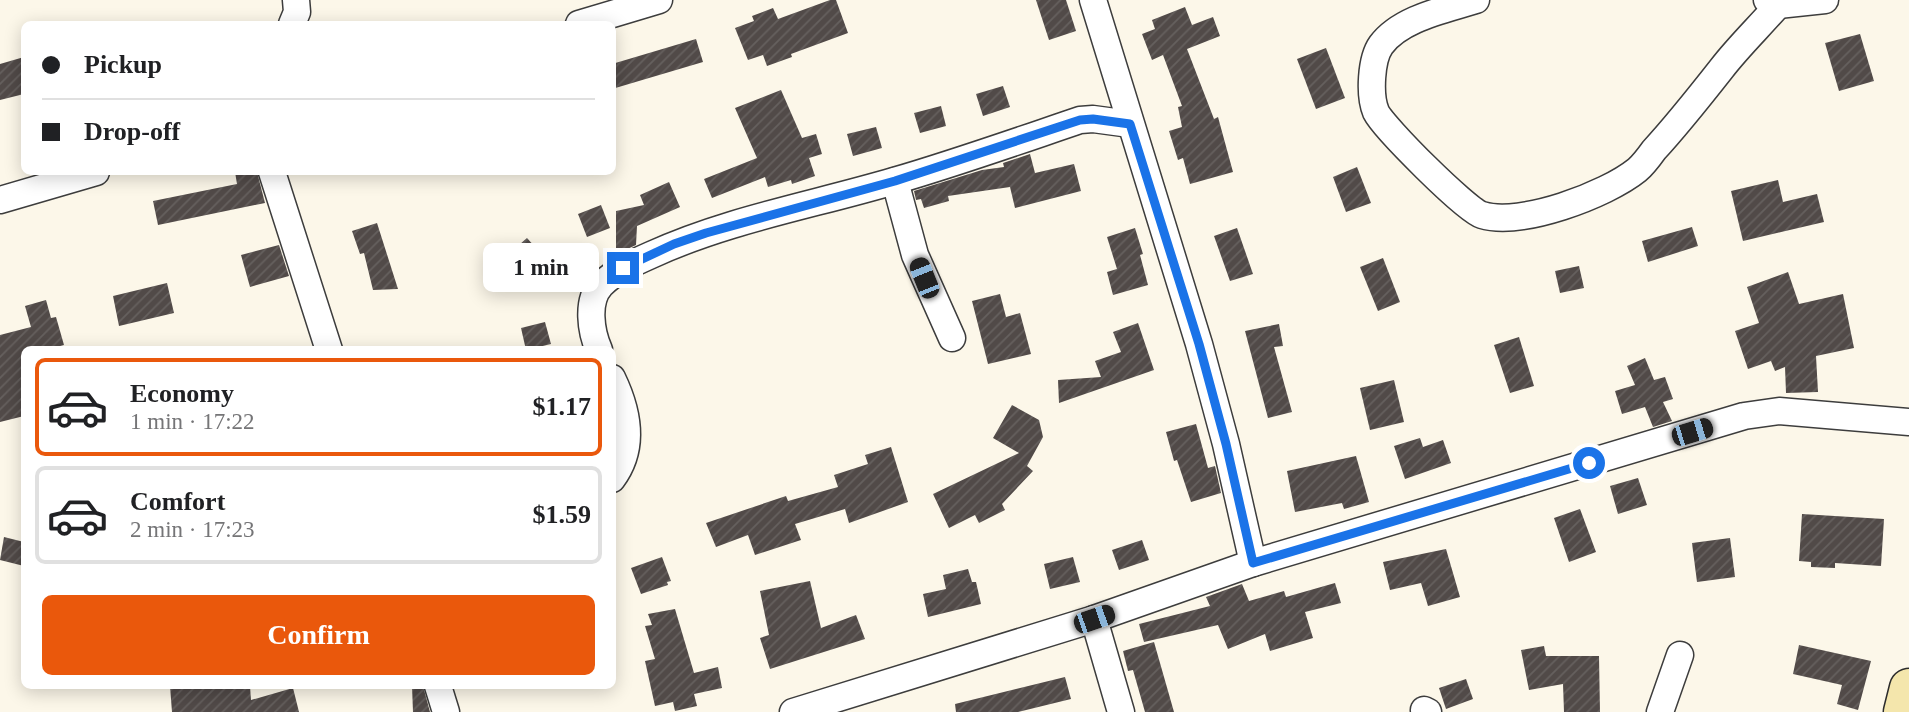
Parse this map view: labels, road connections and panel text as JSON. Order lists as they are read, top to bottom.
{
  "page": {
    "banner": ["Pickup", "Drop-off"],
    "bubble": "1 min",
    "list": [
      {
        "name": "Economy",
        "note": "1 min · 17:22",
        "value": "$1.17"
      },
      {
        "name": "Comfort",
        "note": "2 min · 17:23",
        "value": "$1.59"
      }
    ],
    "buttons": "Confirm"
  }
}
